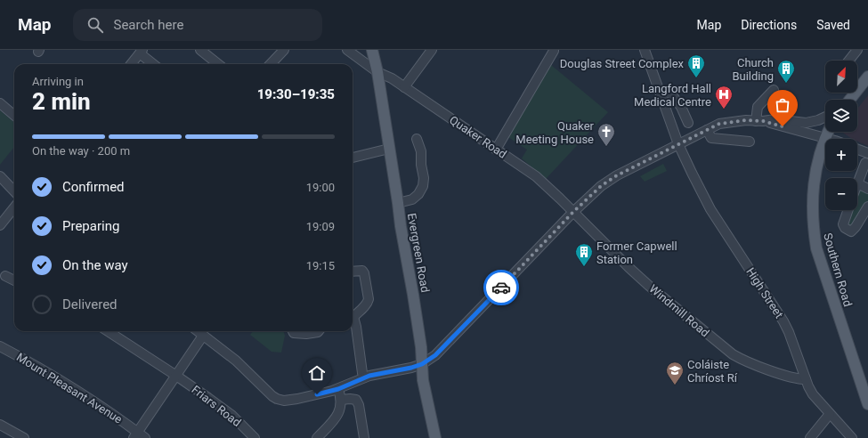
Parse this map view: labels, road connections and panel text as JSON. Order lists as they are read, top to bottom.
{
  "streets": {
    "main road": ["Evergreen Road", "Southern Road"],
    "street": [
      "Quaker Road",
      "High Street",
      "Windmill Road",
      "Mount Pleasant Avenue",
      "Friars Road"
    ]
  },
  "crossings": [
    ["Quaker Road", "Evergreen Road"],
    ["Quaker Road", "Windmill Road"],
    ["High Street", "Windmill Road"]
  ],
  "places": {
    "building": ["Douglas Street Complex", "Church Building", "Former Capwell Station"],
    "hospital": ["Langford Hall Medical Centre"],
    "church": ["Quaker Meeting House"],
    "school or university": ["Coláiste Chríost Rí"]
  },
  "north": "top right",
  "page": {
    "header": "Map",
    "search": "Search here",
    "nav": ["Map", "Directions", "Saved"],
    "map_buttons": ["+", "−"],
    "heading": ["2 min", "Arriving in", "19:30–19:35"],
    "bar": "On the way · 200 m",
    "list": [
      ["Confirmed", "19:00"],
      ["Preparing", "19:09"],
      ["On the way", "19:15"],
      "Delivered"
    ]
  }
}
